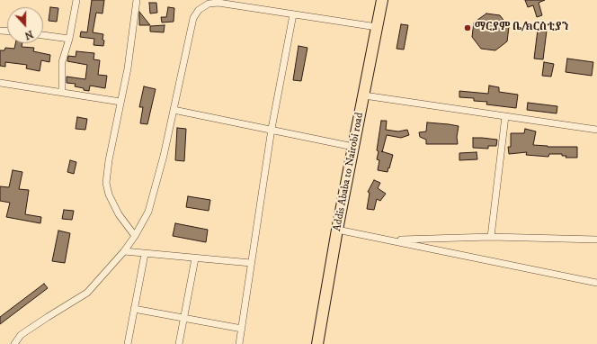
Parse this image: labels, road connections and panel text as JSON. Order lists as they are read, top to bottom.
{
  "streets": {
    "highway": ["Addis Ababa to Nairobi road"]
  },
  "places": ["ማርያም ቤ/ክርስቲያን"],
  "north": "bottom"
}
